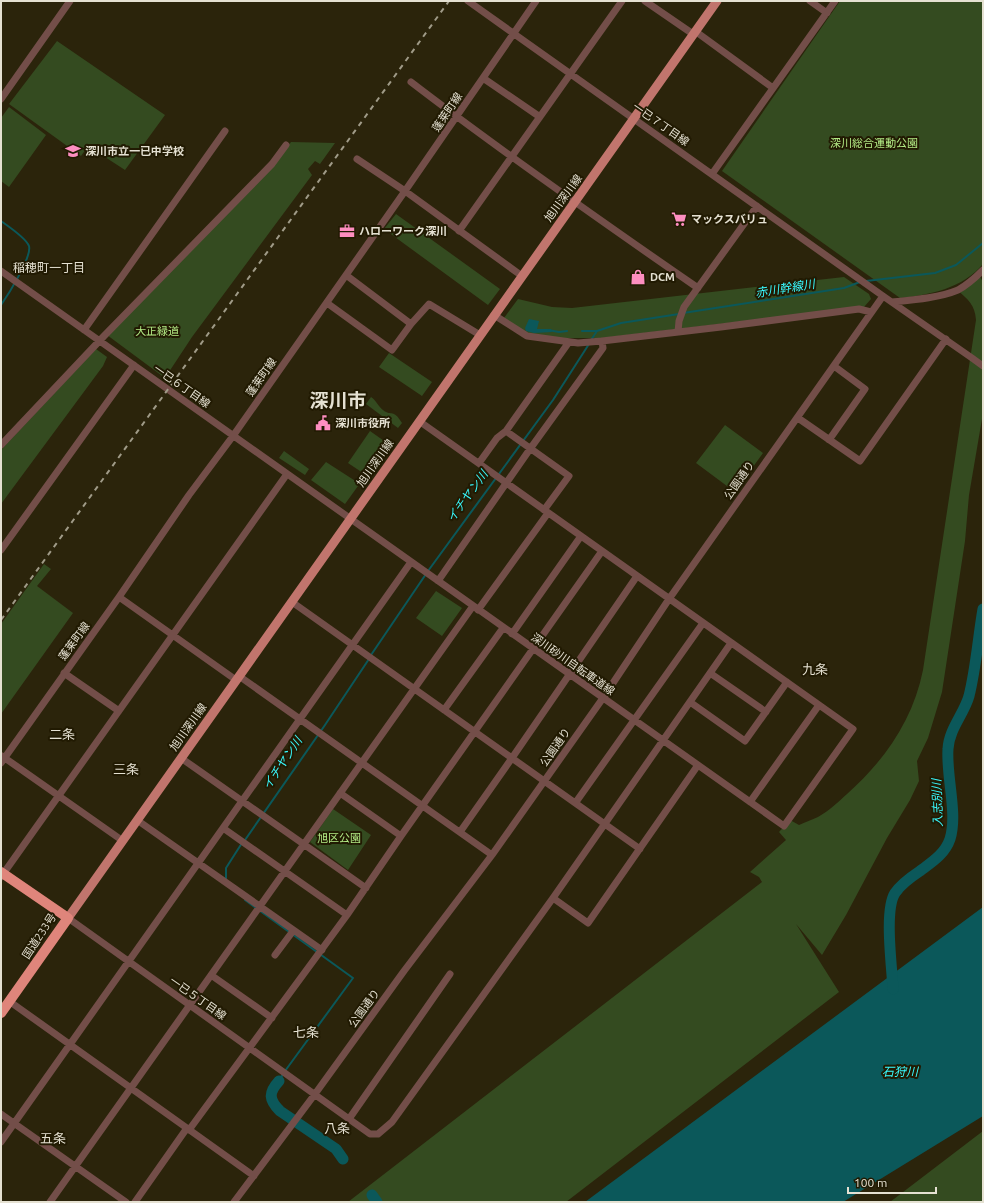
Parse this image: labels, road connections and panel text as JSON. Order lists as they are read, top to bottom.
{
  "streets": {
    "highway": ["国道233号"],
    "main road": ["旭川深川線"],
    "street": [
      "蓬莱町線",
      "一已７丁目線",
      "一已６丁目線",
      "公園通り",
      "深川砂川自転車道線",
      "一已５丁目線"
    ]
  },
  "crossings": [
    ["蓬莱町線", "一已７丁目線"],
    ["蓬莱町線", "一已６丁目線"],
    ["一已７丁目線", "旭川深川線"],
    ["一已７丁目線", "公園通り"],
    ["旭川深川線", "一已６丁目線"],
    ["旭川深川線", "深川砂川自転車道線"],
    ["旭川深川線", "国道233号"],
    ["旭川深川線", "一已５丁目線"],
    ["一已６丁目線", "深川砂川自転車道線"],
    ["公園通り", "深川砂川自転車道線"],
    ["公園通り", "一已５丁目線"],
    ["深川砂川自転車道線", "一已５丁目線"],
    ["国道233号", "一已５丁目線"]
  ],
  "districts": [
    "稲穂町一丁目",
    "深川市",
    "九条",
    "二条",
    "三条",
    "七条",
    "八条",
    "五条"
  ],
  "water": [
    "赤川幹線川",
    "イチヤン川",
    "入志別川",
    "石狩川"
  ],
  "parks": ["深川総合運動公園", "大正緑道", "旭区公園"],
  "places": {
    "school or university": ["深川市立一已中学校"],
    "supermarket": ["マックスバリュ"],
    "office": ["ハローワーク深川"],
    "shop": ["DCM"],
    "public building": ["深川市役所"]
  },
  "scale_bar": "100 m"
}
